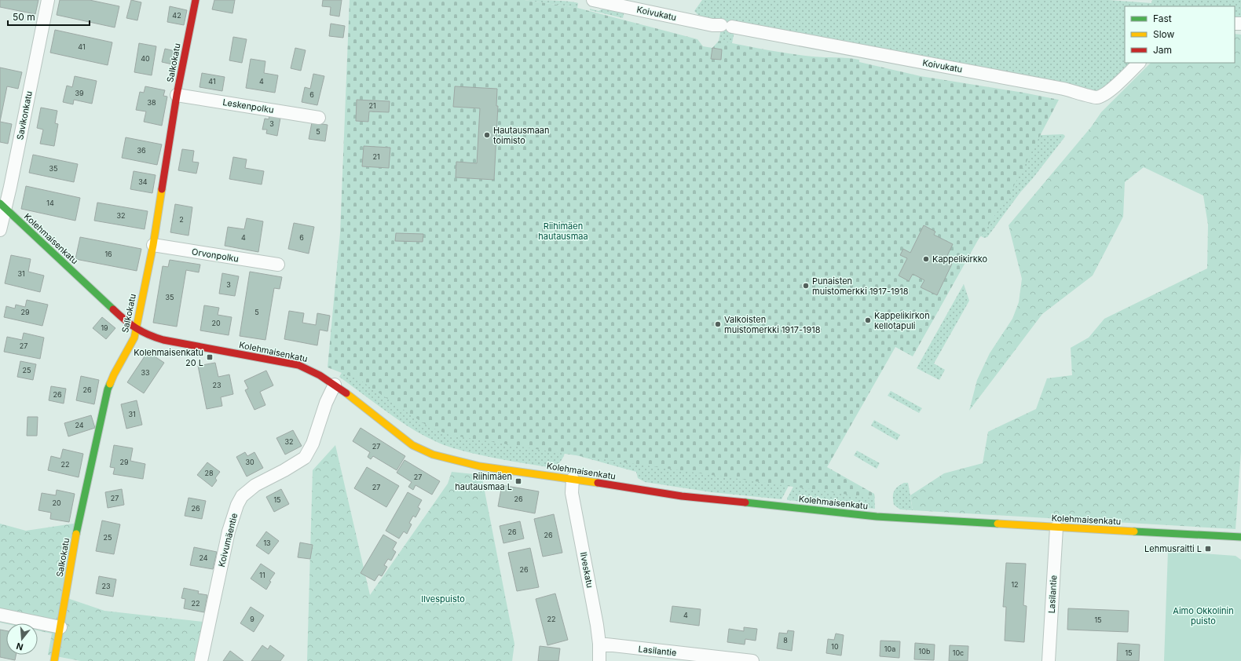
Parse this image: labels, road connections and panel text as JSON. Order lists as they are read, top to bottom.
{
  "streets": {
    "street": [
      "Koivukatu",
      "Salkokatu",
      "Leskenpolku",
      "Savikonkatu",
      "Kolehmaisenkatu",
      "Orvonpolku",
      "Koivumäentie",
      "Ilveskatu",
      "Lasilantie"
    ]
  },
  "crossings": [
    ["Salkokatu", "Leskenpolku"],
    ["Salkokatu", "Kolehmaisenkatu"],
    ["Salkokatu", "Orvonpolku"],
    ["Savikonkatu", "Kolehmaisenkatu"],
    ["Kolehmaisenkatu", "Koivumäentie"],
    ["Kolehmaisenkatu", "Ilveskatu"],
    ["Kolehmaisenkatu", "Lasilantie"],
    ["Ilveskatu", "Lasilantie"]
  ],
  "parks": ["Riihimäen hautausmaa", "Ilvespuisto", "Aimo Okkolinin puisto"],
  "places": {
    "other": [
      "Hautausmaan toimisto",
      "Kappelikirkko",
      "Punaisten muistomerkki 1917-1918",
      "Kappelikirkon kellotapuli",
      "Valkoisten muistomerkki 1917-1918"
    ],
    "transit": ["Kolehmaisenkatu 20 L", "Riihimäen hautausmaa L", "Lehmusraitti L"]
  },
  "house_numbers": [
    "42",
    "41",
    "40",
    "41",
    "4",
    "39",
    "6",
    "38",
    "21",
    "3",
    "5",
    "36",
    "21",
    "35",
    "34",
    "14",
    "32",
    "2",
    "4",
    "6",
    "16",
    "31",
    "3",
    "35",
    "29",
    "5",
    "20",
    "19",
    "27",
    "25",
    "33",
    "23",
    "26",
    "26",
    "31",
    "24",
    "32",
    "27",
    "29",
    "30",
    "22",
    "28",
    "27",
    "27",
    "27",
    "26",
    "15",
    "20",
    "26",
    "26",
    "26",
    "25",
    "13",
    "24",
    "26",
    "11",
    "12",
    "23",
    "22",
    "4",
    "9",
    "22",
    "15",
    "8",
    "10",
    "10a",
    "10b",
    "10c",
    "15"
  ],
  "legend": ["Fast", "Slow", "Jam"],
  "scale_bar": "50 m",
  "north": "bottom"
}
